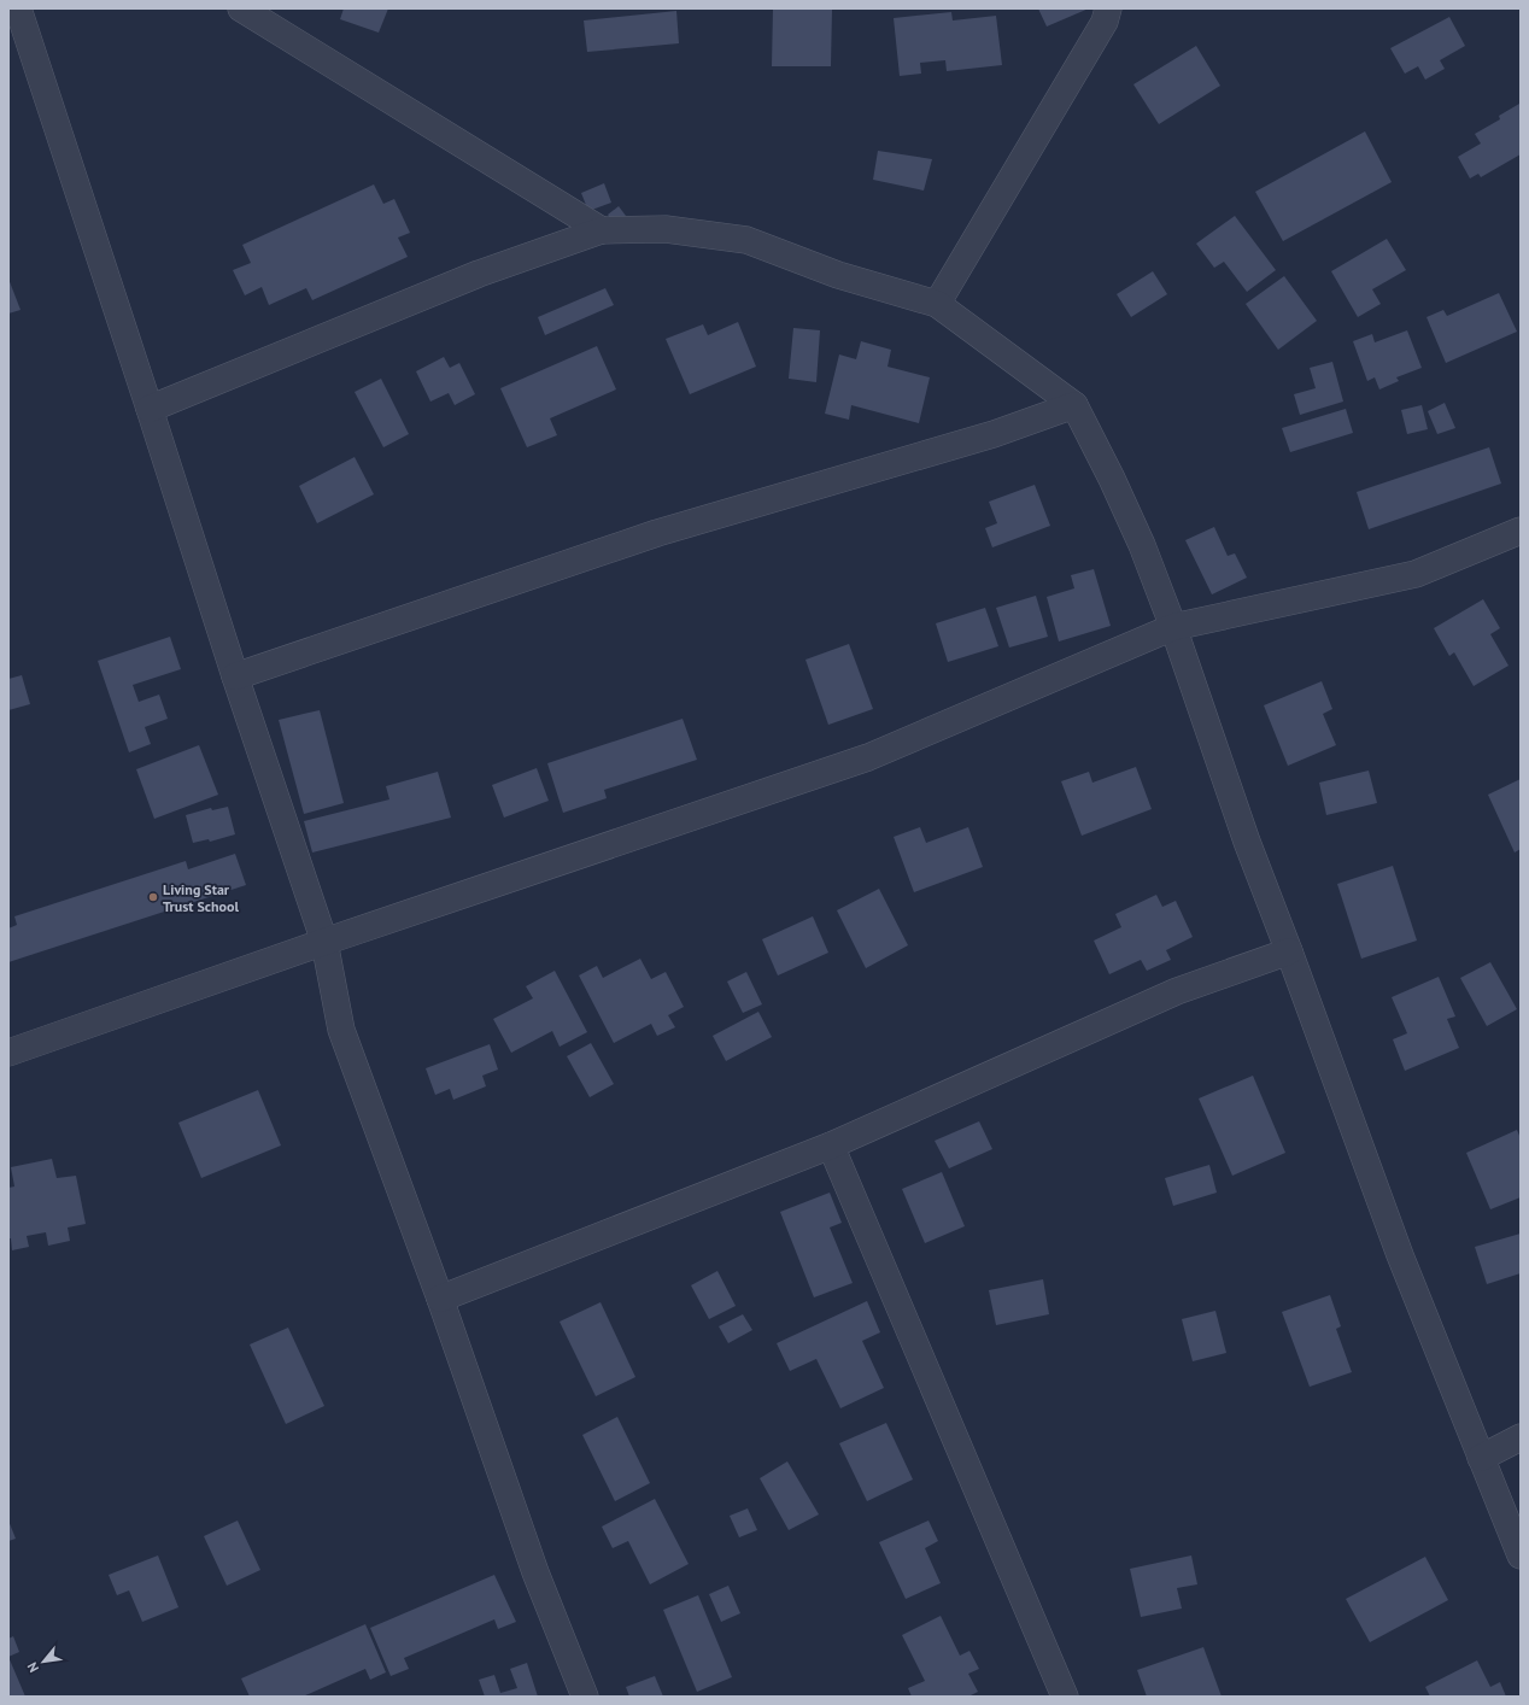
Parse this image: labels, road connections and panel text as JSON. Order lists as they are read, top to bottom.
{
  "places": ["Living Star Trust School"],
  "north": "bottom left"
}
